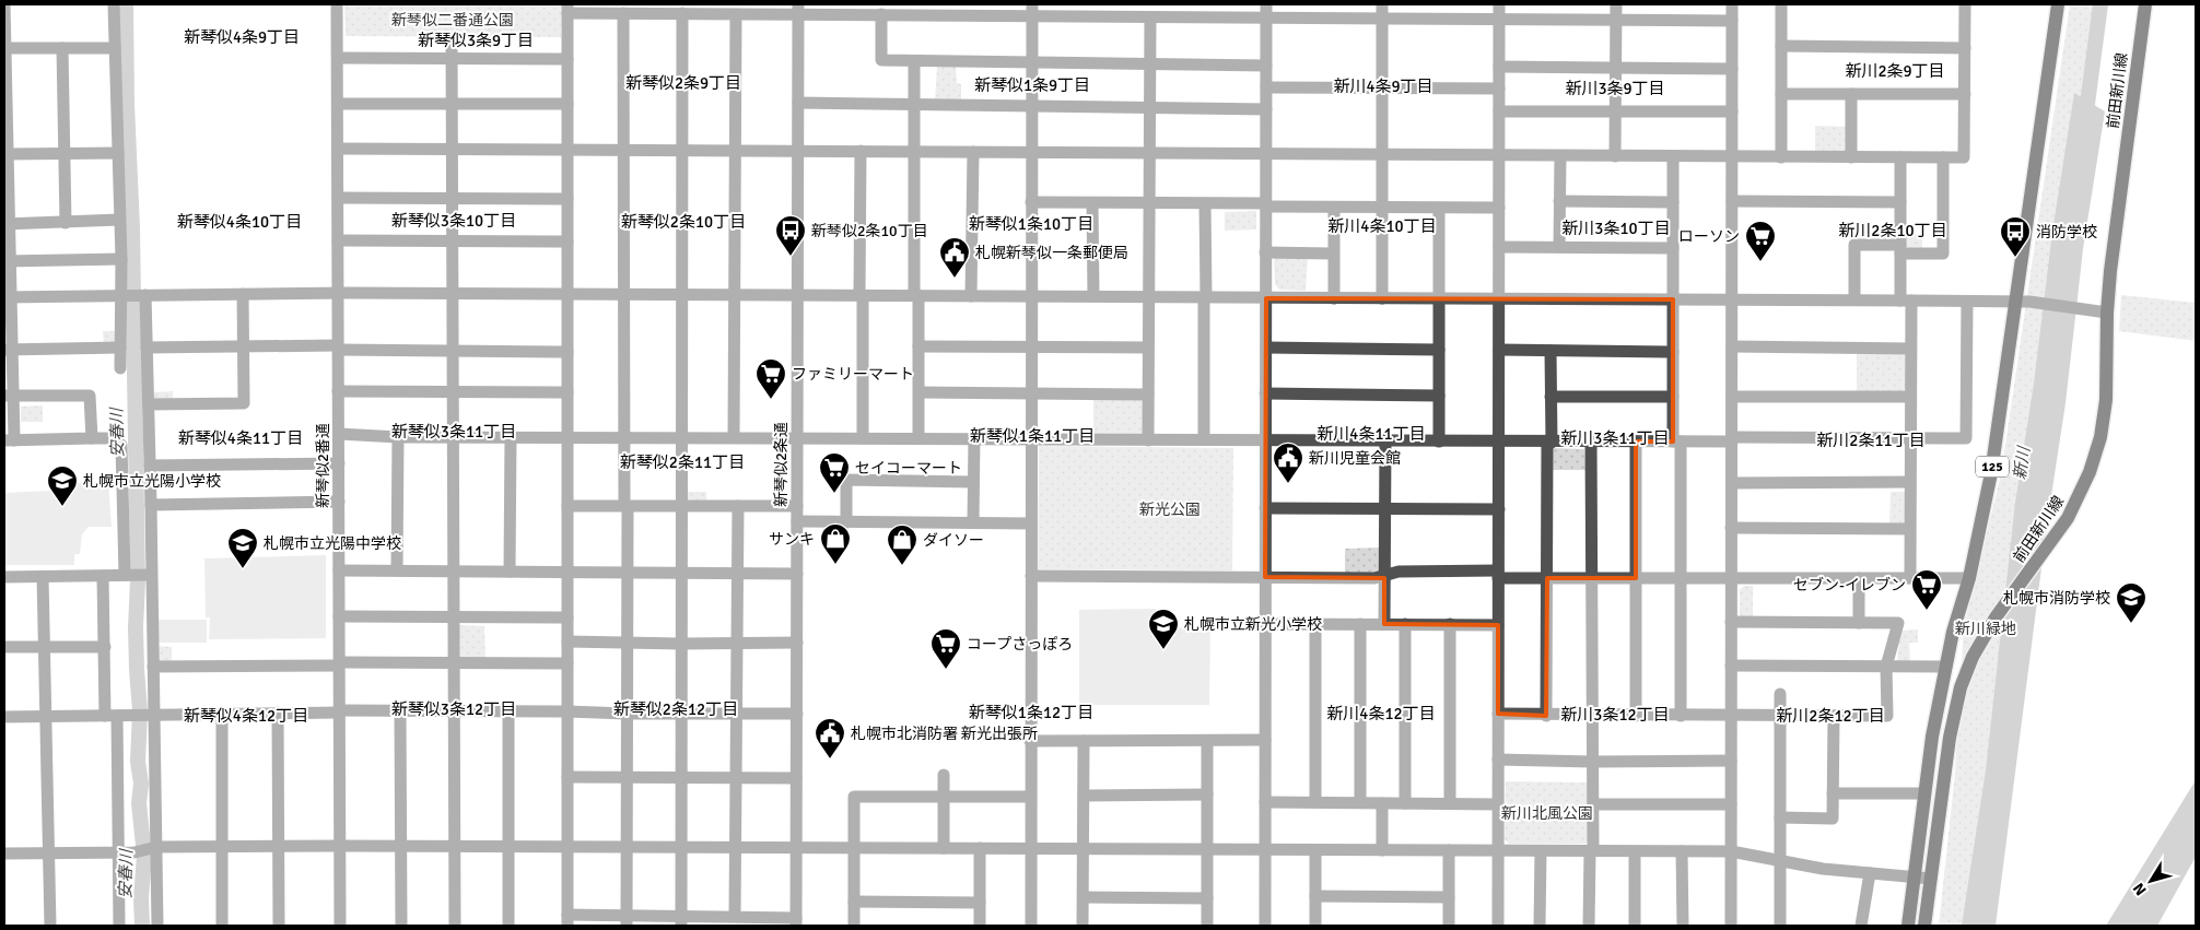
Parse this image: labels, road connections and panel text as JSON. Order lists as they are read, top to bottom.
{
  "streets": {
    "main road": ["前田新川線", "125"],
    "street": ["新琴似2条通", "新琴似2番通"]
  },
  "districts": [
    "新琴似4条9丁目",
    "新琴似3条9丁目",
    "新川2条9丁目",
    "新琴似2条9丁目",
    "新琴似1条9丁目",
    "新川4条9丁目",
    "新川3条9丁目",
    "新琴似3条10丁目",
    "新琴似4条10丁目",
    "新琴似2条10丁目",
    "新琴似1条10丁目",
    "新川4条10丁目",
    "新川3条10丁目",
    "新川2条10丁目",
    "新琴似3条11丁目",
    "新川4条11丁目",
    "新琴似1条11丁目",
    "新琴似4条11丁目",
    "新川3条11丁目",
    "新川2条11丁目",
    "新琴似2条11丁目",
    "新琴似3条12丁目",
    "新琴似2条12丁目",
    "新琴似1条12丁目",
    "新川4条12丁目",
    "新川3条12丁目",
    "新琴似4条12丁目",
    "新川2条12丁目"
  ],
  "water": ["安春川", "新川"],
  "parks": [
    "新琴似二番通公園",
    "新光公園",
    "新川緑地",
    "新川北風公園"
  ],
  "places": {
    "bus stop": ["新琴似2条10丁目", "消防学校"],
    "supermarket": [
      "ローソン",
      "ファミリーマート",
      "セイコーマート",
      "セブン-イレブン",
      "コープさっぽろ"
    ],
    "public building": ["札幌新琴似一条郵便局", "新川児童会館", "札幌市北消防署 新光出張所"],
    "school or university": [
      "札幌市立光陽小学校",
      "札幌市立光陽中学校",
      "札幌市消防学校",
      "札幌市立新光小学校"
    ],
    "shop": ["サンキ", "ダイソー"]
  },
  "north": "bottom left"
}
